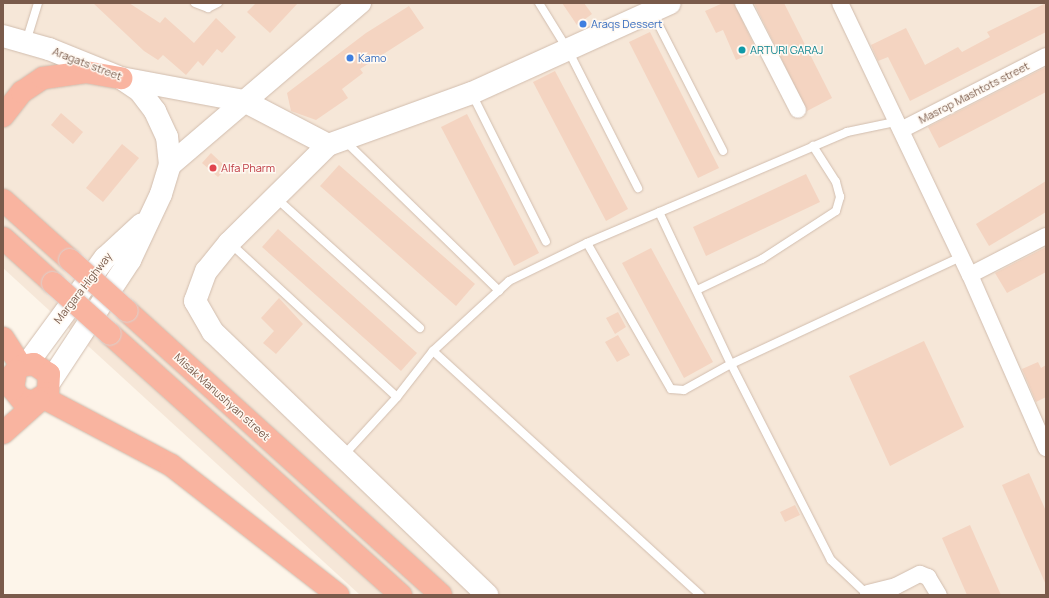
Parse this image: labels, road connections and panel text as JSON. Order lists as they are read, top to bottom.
{
  "streets": {
    "highway": ["Margara Highway", "Misak Manushyan street"],
    "street": ["Aragats street", "Masrop Mashtots street"]
  },
  "crossings": [
    ["Aragats street", "Margara Highway"]
  ],
  "places": [
    "Araqs Dessert",
    "ARTURI GARAJ",
    "Kamo",
    "Alfa Pharm"
  ]
}
